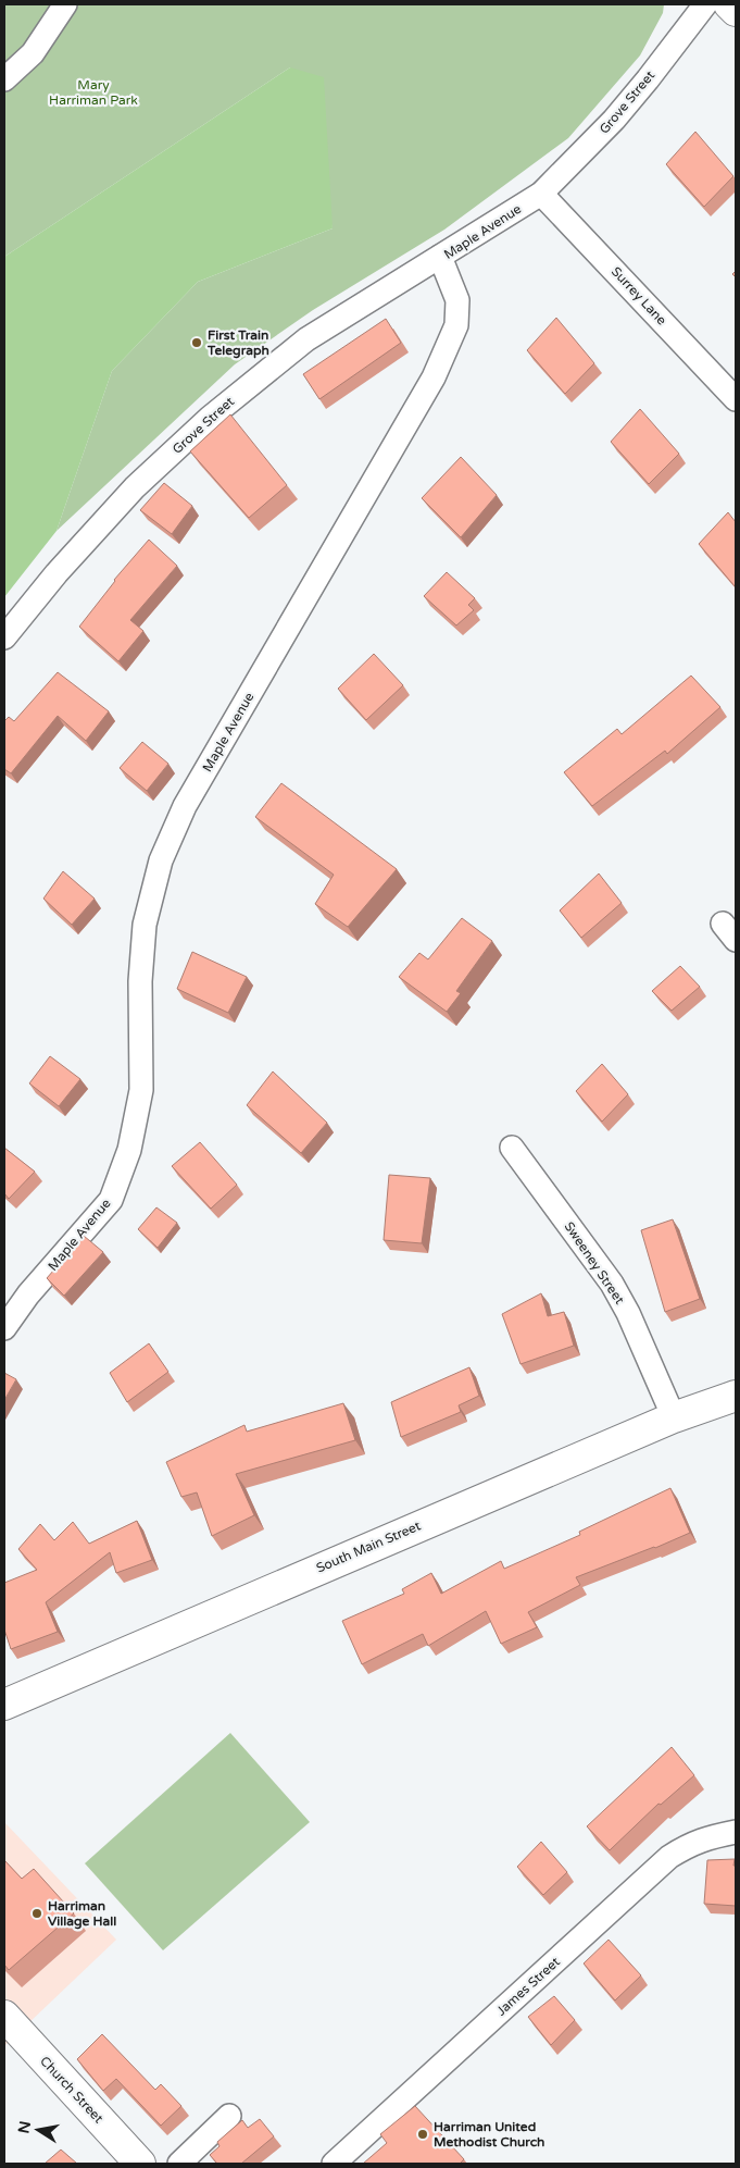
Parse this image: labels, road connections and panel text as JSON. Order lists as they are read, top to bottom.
{
  "streets": {
    "street": [
      "Grove Street",
      "Maple Avenue",
      "Surrey Lane",
      "Sweeney Street",
      "South Main Street",
      "James Street",
      "Church Street"
    ]
  },
  "crossings": [
    ["Grove Street", "Maple Avenue"],
    ["Grove Street", "Surrey Lane"],
    ["Maple Avenue", "Surrey Lane"],
    ["Sweeney Street", "South Main Street"]
  ],
  "parks": ["Mary Harriman Park"],
  "places": ["First Train Telegraph", "Harriman Village Hall", "Harriman United Methodist Church"],
  "north": "left"
}
